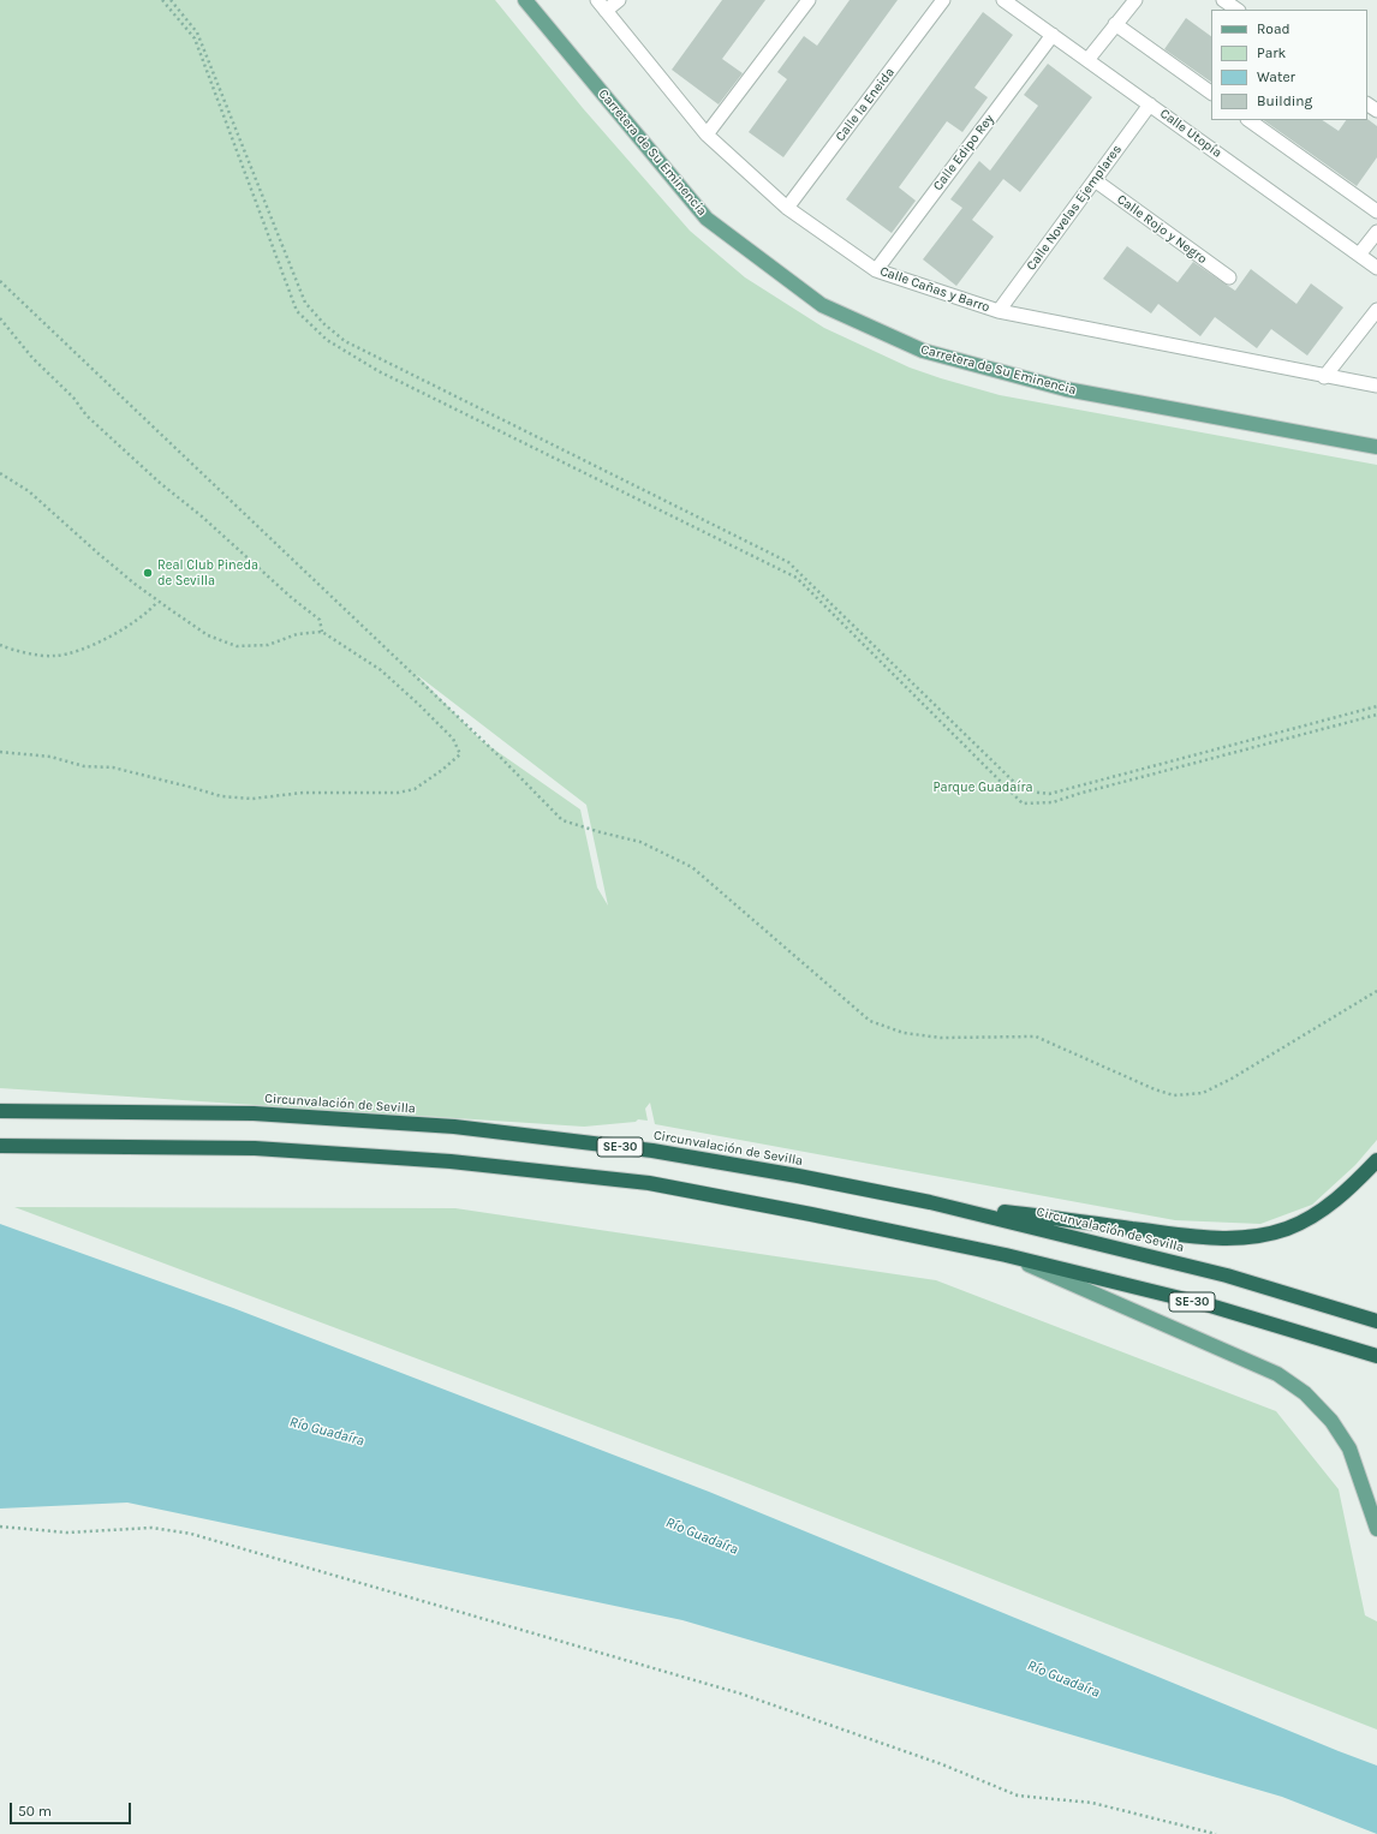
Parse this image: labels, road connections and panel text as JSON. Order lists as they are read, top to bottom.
{
  "streets": {
    "highway": ["Circunvalación de Sevilla", "SE-30"],
    "main road": ["Carretera de Su Eminencia"],
    "street": [
      "Calle la Eneida",
      "Calle Utopía",
      "Calle Edipo Rey",
      "Calle Novelas Ejemplares",
      "Calle Rojo y Negro",
      "Calle Cañas y Barro"
    ]
  },
  "crossings": [
    ["Calle la Eneida", "Calle Cañas y Barro"],
    ["Calle Utopía", "Calle Edipo Rey"],
    ["Calle Utopía", "Calle Novelas Ejemplares"],
    ["Calle Edipo Rey", "Calle Cañas y Barro"],
    ["Calle Novelas Ejemplares", "Calle Rojo y Negro"],
    ["Calle Novelas Ejemplares", "Calle Cañas y Barro"]
  ],
  "water": ["Río Guadaíra"],
  "parks": ["Parque Guadaíra"],
  "places": ["Real Club Pineda de Sevilla"],
  "legend": [
    "Road",
    "Park",
    "Water",
    "Building"
  ],
  "scale_bar": "50 m"
}
